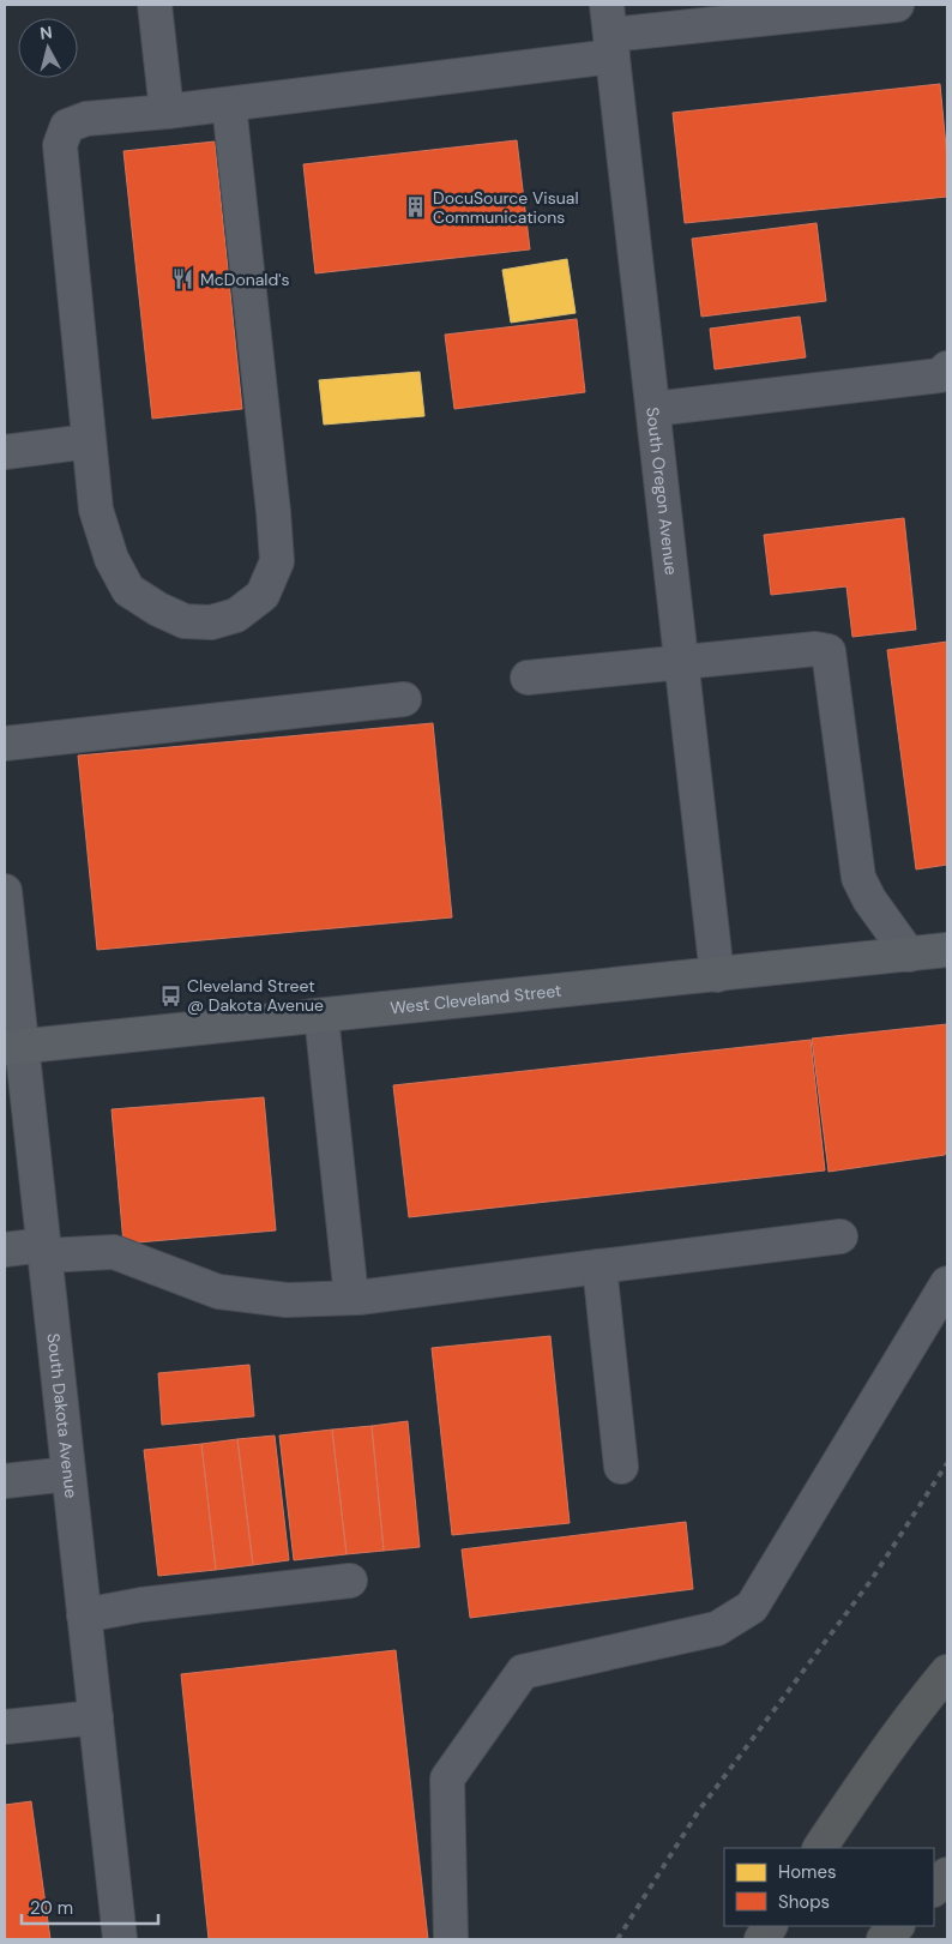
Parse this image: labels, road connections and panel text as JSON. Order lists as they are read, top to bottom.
{
  "streets": {
    "main road": ["West Cleveland Street"],
    "street": ["South Oregon Avenue", "South Dakota Avenue"]
  },
  "crossings": [
    ["South Oregon Avenue", "West Cleveland Street"],
    ["West Cleveland Street", "South Dakota Avenue"]
  ],
  "places": {
    "building": ["DocuSource Visual Communications"],
    "restaurant": ["McDonald's"],
    "bus stop": ["Cleveland Street @ Dakota Avenue"]
  },
  "legend": ["Homes", "Shops"],
  "scale_bar": "20 m",
  "north": "top"
}
